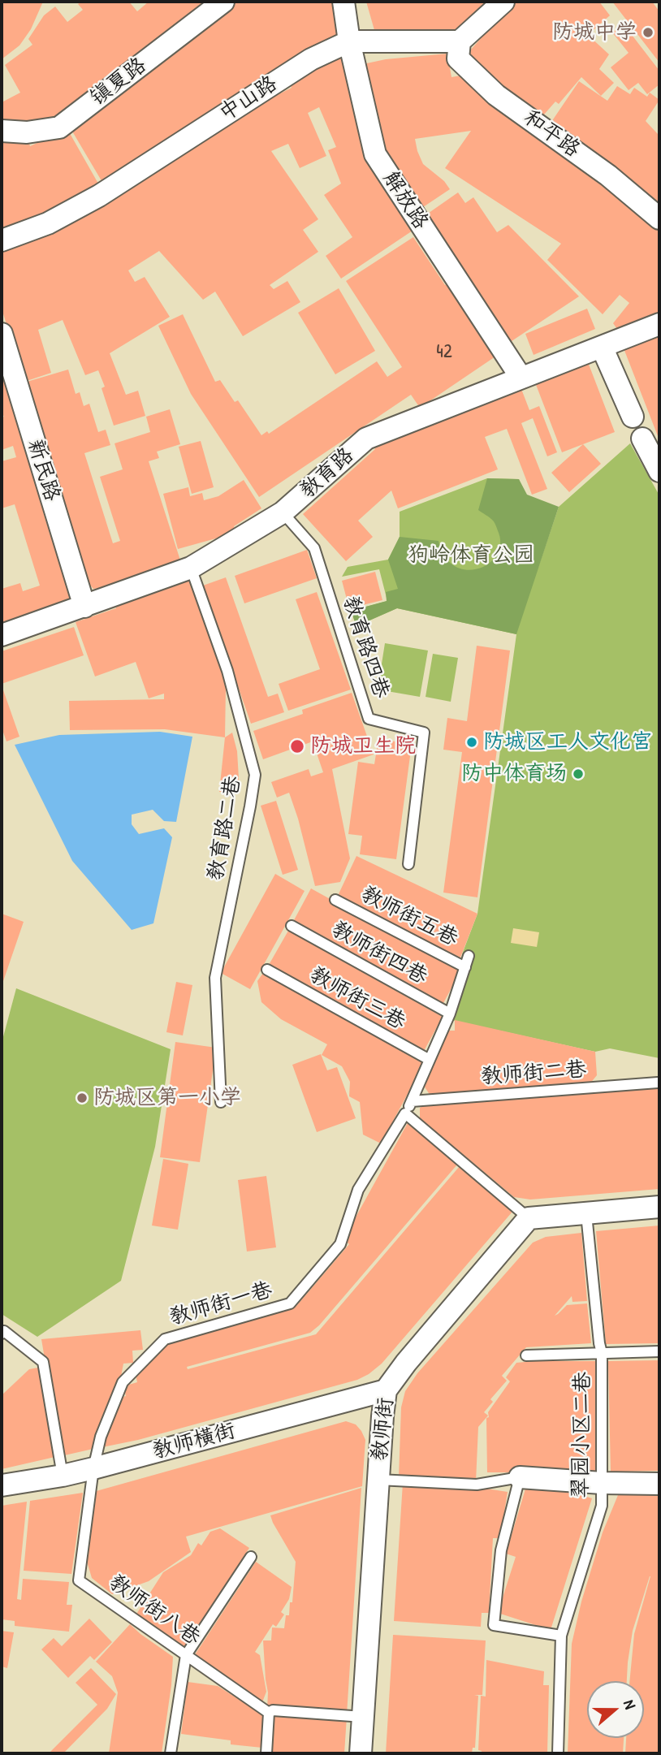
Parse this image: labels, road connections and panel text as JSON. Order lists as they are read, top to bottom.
{
  "streets": {
    "street": [
      "镇夏路",
      "中山路",
      "和平路",
      "解放路",
      "新民路",
      "教育路",
      "教师街",
      "教师横街"
    ],
    "lane": [
      "教育路四巷",
      "教育路二巷",
      "教师街五巷",
      "教师街四巷",
      "教师街三巷",
      "教师街二巷",
      "教师街一巷",
      "翠园小区二巷",
      "教师街八巷"
    ]
  },
  "crossings": [
    ["中山路", "和平路"],
    ["中山路", "解放路"],
    ["解放路", "教育路"],
    ["新民路", "教育路"],
    ["教育路", "教育路四巷"],
    ["教育路", "教育路二巷"],
    ["教师街五巷", "教师街一巷"],
    ["教师街四巷", "教师街一巷"],
    ["教师街三巷", "教师街一巷"],
    ["教师街二巷", "教师街一巷"],
    ["教师街一巷", "教师横街"],
    ["教师街一巷", "教师街八巷"],
    ["教师街", "教师横街"],
    ["教师横街", "教师街八巷"]
  ],
  "parks": ["狗岭体育公园"],
  "places": [
    "防城中学",
    "防城区工人文化宫",
    "防城卫生院",
    "防中体育场",
    "防城区第一小学"
  ],
  "house_numbers": ["42"],
  "north": "right"
}
